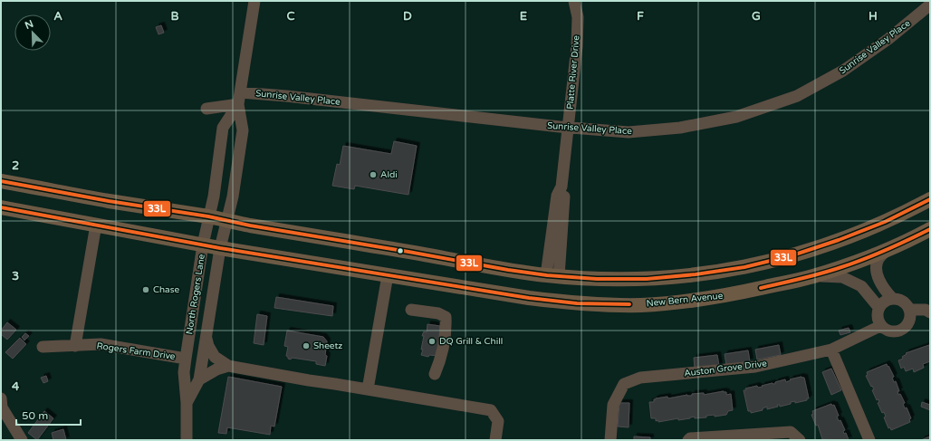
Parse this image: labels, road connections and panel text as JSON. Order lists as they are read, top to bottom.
{
  "streets": {
    "main road": ["New Bern Avenue"],
    "street": [
      "Sunrise Valley Place",
      "Platte River Drive",
      "North Rogers Lane",
      "Rogers Farm Drive",
      "Auston Grove Drive"
    ]
  },
  "crossings": [
    ["Sunrise Valley Place", "Platte River Drive"],
    ["Sunrise Valley Place", "North Rogers Lane"],
    ["North Rogers Lane", "New Bern Avenue"],
    ["North Rogers Lane", "Rogers Farm Drive"]
  ],
  "places": [
    "Aldi",
    "Chase",
    "DQ Grill & Chill",
    "Sheetz"
  ],
  "lines": ["transit line 33L"],
  "scale_bar": "50 m",
  "north": "top left",
  "grid": {
    "columns": [
      "A",
      "B",
      "C",
      "D",
      "E",
      "F",
      "G",
      "H"
    ],
    "rows": ["2", "3", "4"]
  }
}
